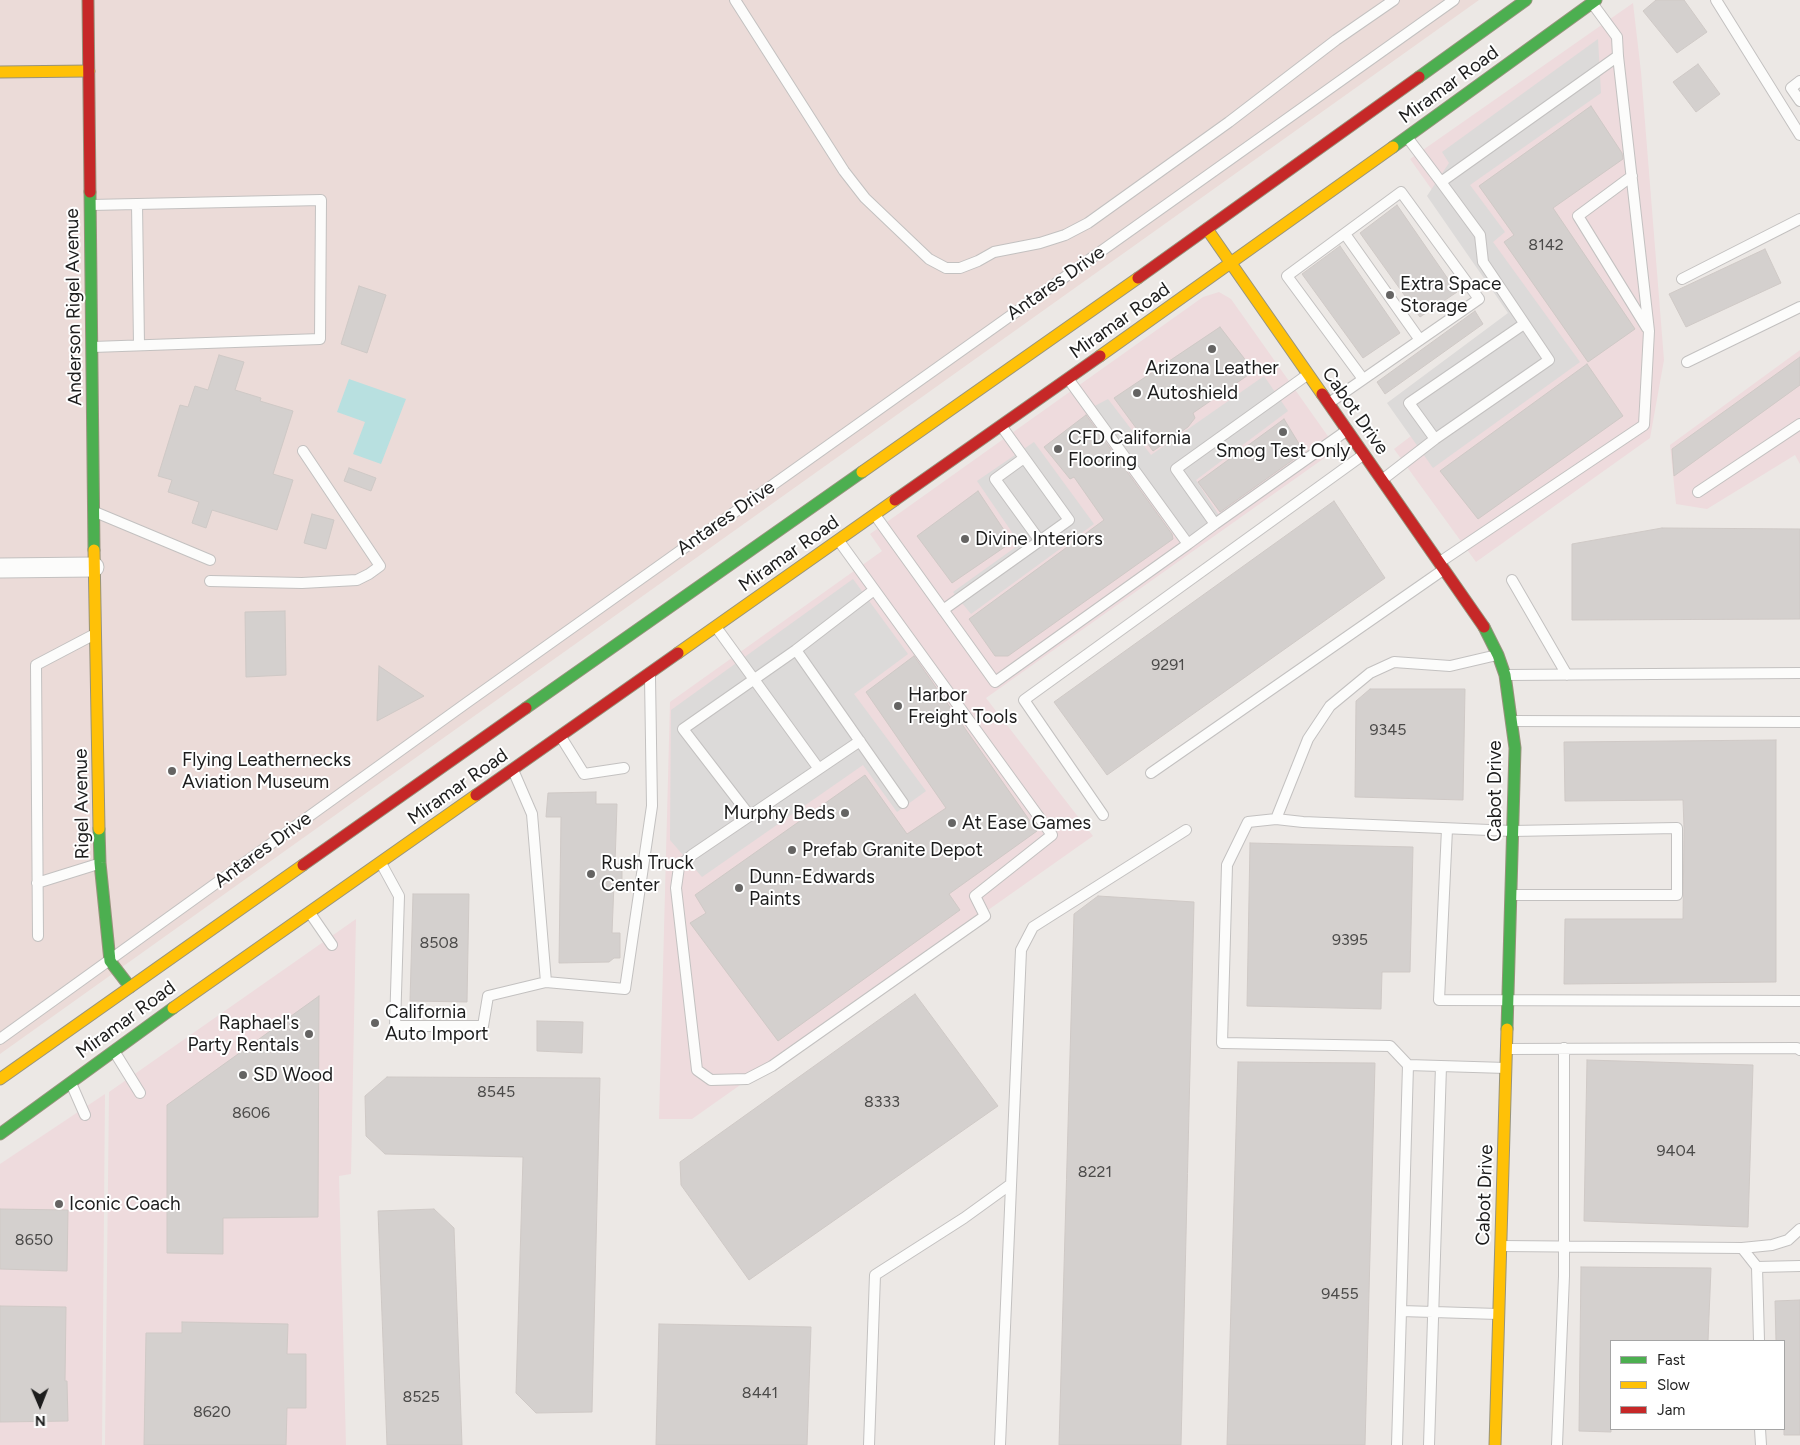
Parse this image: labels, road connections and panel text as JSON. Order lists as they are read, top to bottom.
{
  "streets": {
    "main road": [
      "Miramar Road",
      "Anderson Rigel Avenue",
      "Cabot Drive",
      "Rigel Avenue"
    ],
    "lane": ["Antares Drive"]
  },
  "crossings": [
    ["Miramar Road", "Cabot Drive"],
    ["Antares Drive", "Rigel Avenue"],
    ["Anderson Rigel Avenue", "Rigel Avenue"]
  ],
  "places": [
    "Extra Space Storage",
    "Arizona Leather",
    "Autoshield",
    "Smog Test Only",
    "CFD California Flooring",
    "Divine Interiors",
    "Harbor Freight Tools",
    "Flying Leathernecks Aviation Museum",
    "Murphy Beds",
    "At Ease Games",
    "Prefab Granite Depot",
    "Rush Truck Center",
    "Dunn-Edwards Paints",
    "California Auto Import",
    "Raphael's Party Rentals",
    "SD Wood",
    "Iconic Coach"
  ],
  "house_numbers": [
    "8142",
    "9291",
    "9345",
    "9395",
    "8508",
    "8545",
    "8333",
    "8606",
    "9404",
    "8221",
    "8650",
    "9455",
    "8441",
    "8525",
    "8620"
  ],
  "legend": ["Fast", "Slow", "Jam"],
  "north": "bottom"
}
